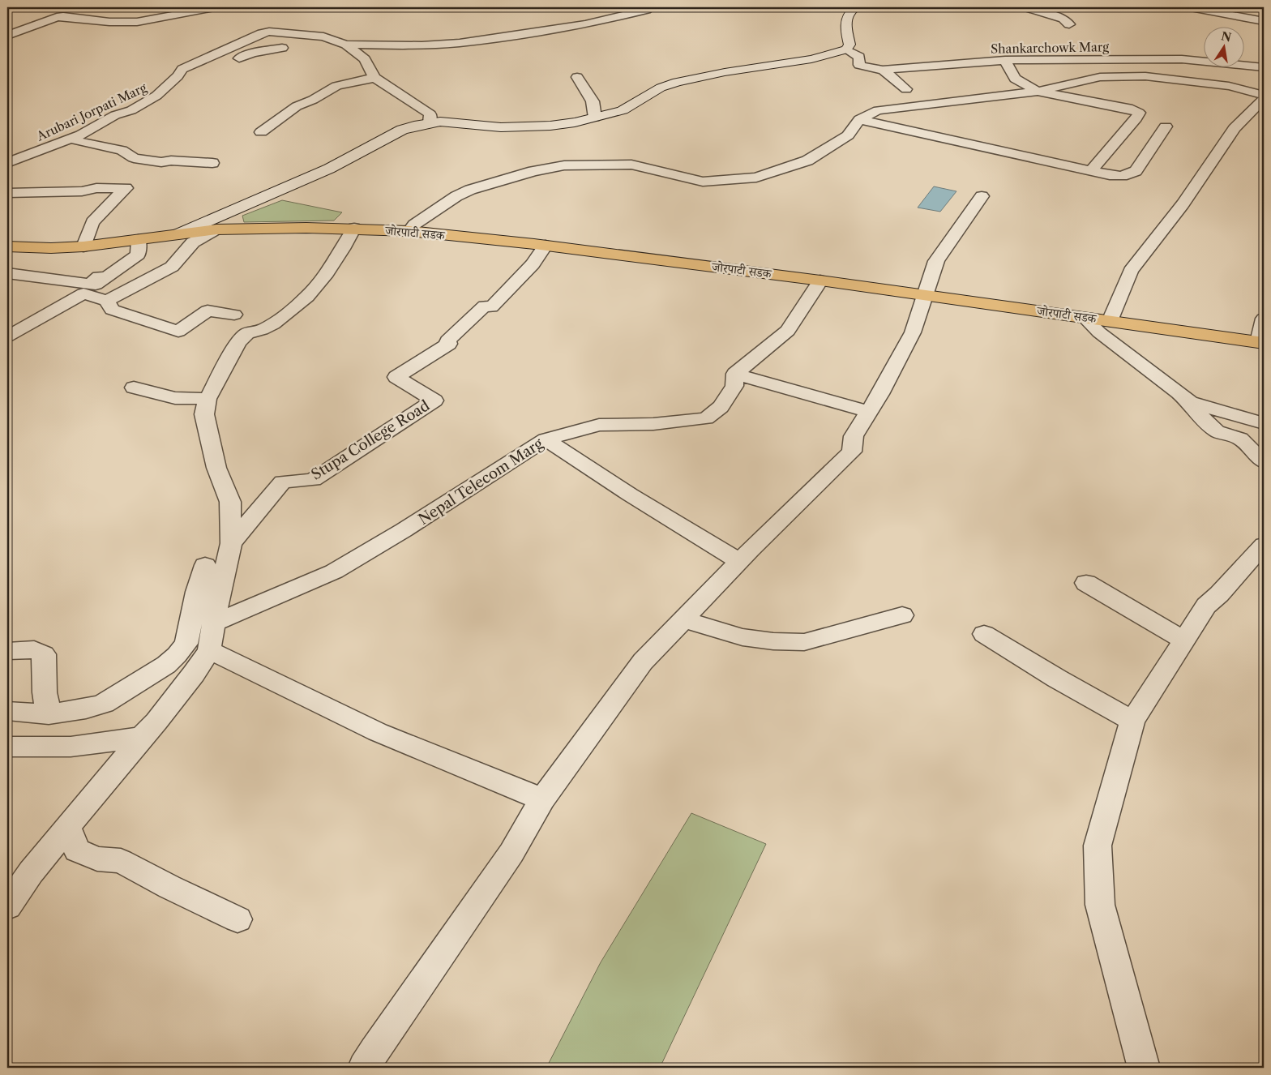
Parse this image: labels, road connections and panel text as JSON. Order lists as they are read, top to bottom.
{
  "streets": {
    "main road": ["जोरपाटी सडक"],
    "street": [
      "Shankarchowk Marg",
      "Arubari Jorpati Marg",
      "Stupa College Road",
      "Nepal Telecom Marg"
    ]
  },
  "crossings": [
    ["जोरपाटी सडक", "Stupa College Road"]
  ],
  "north": "top"
}
